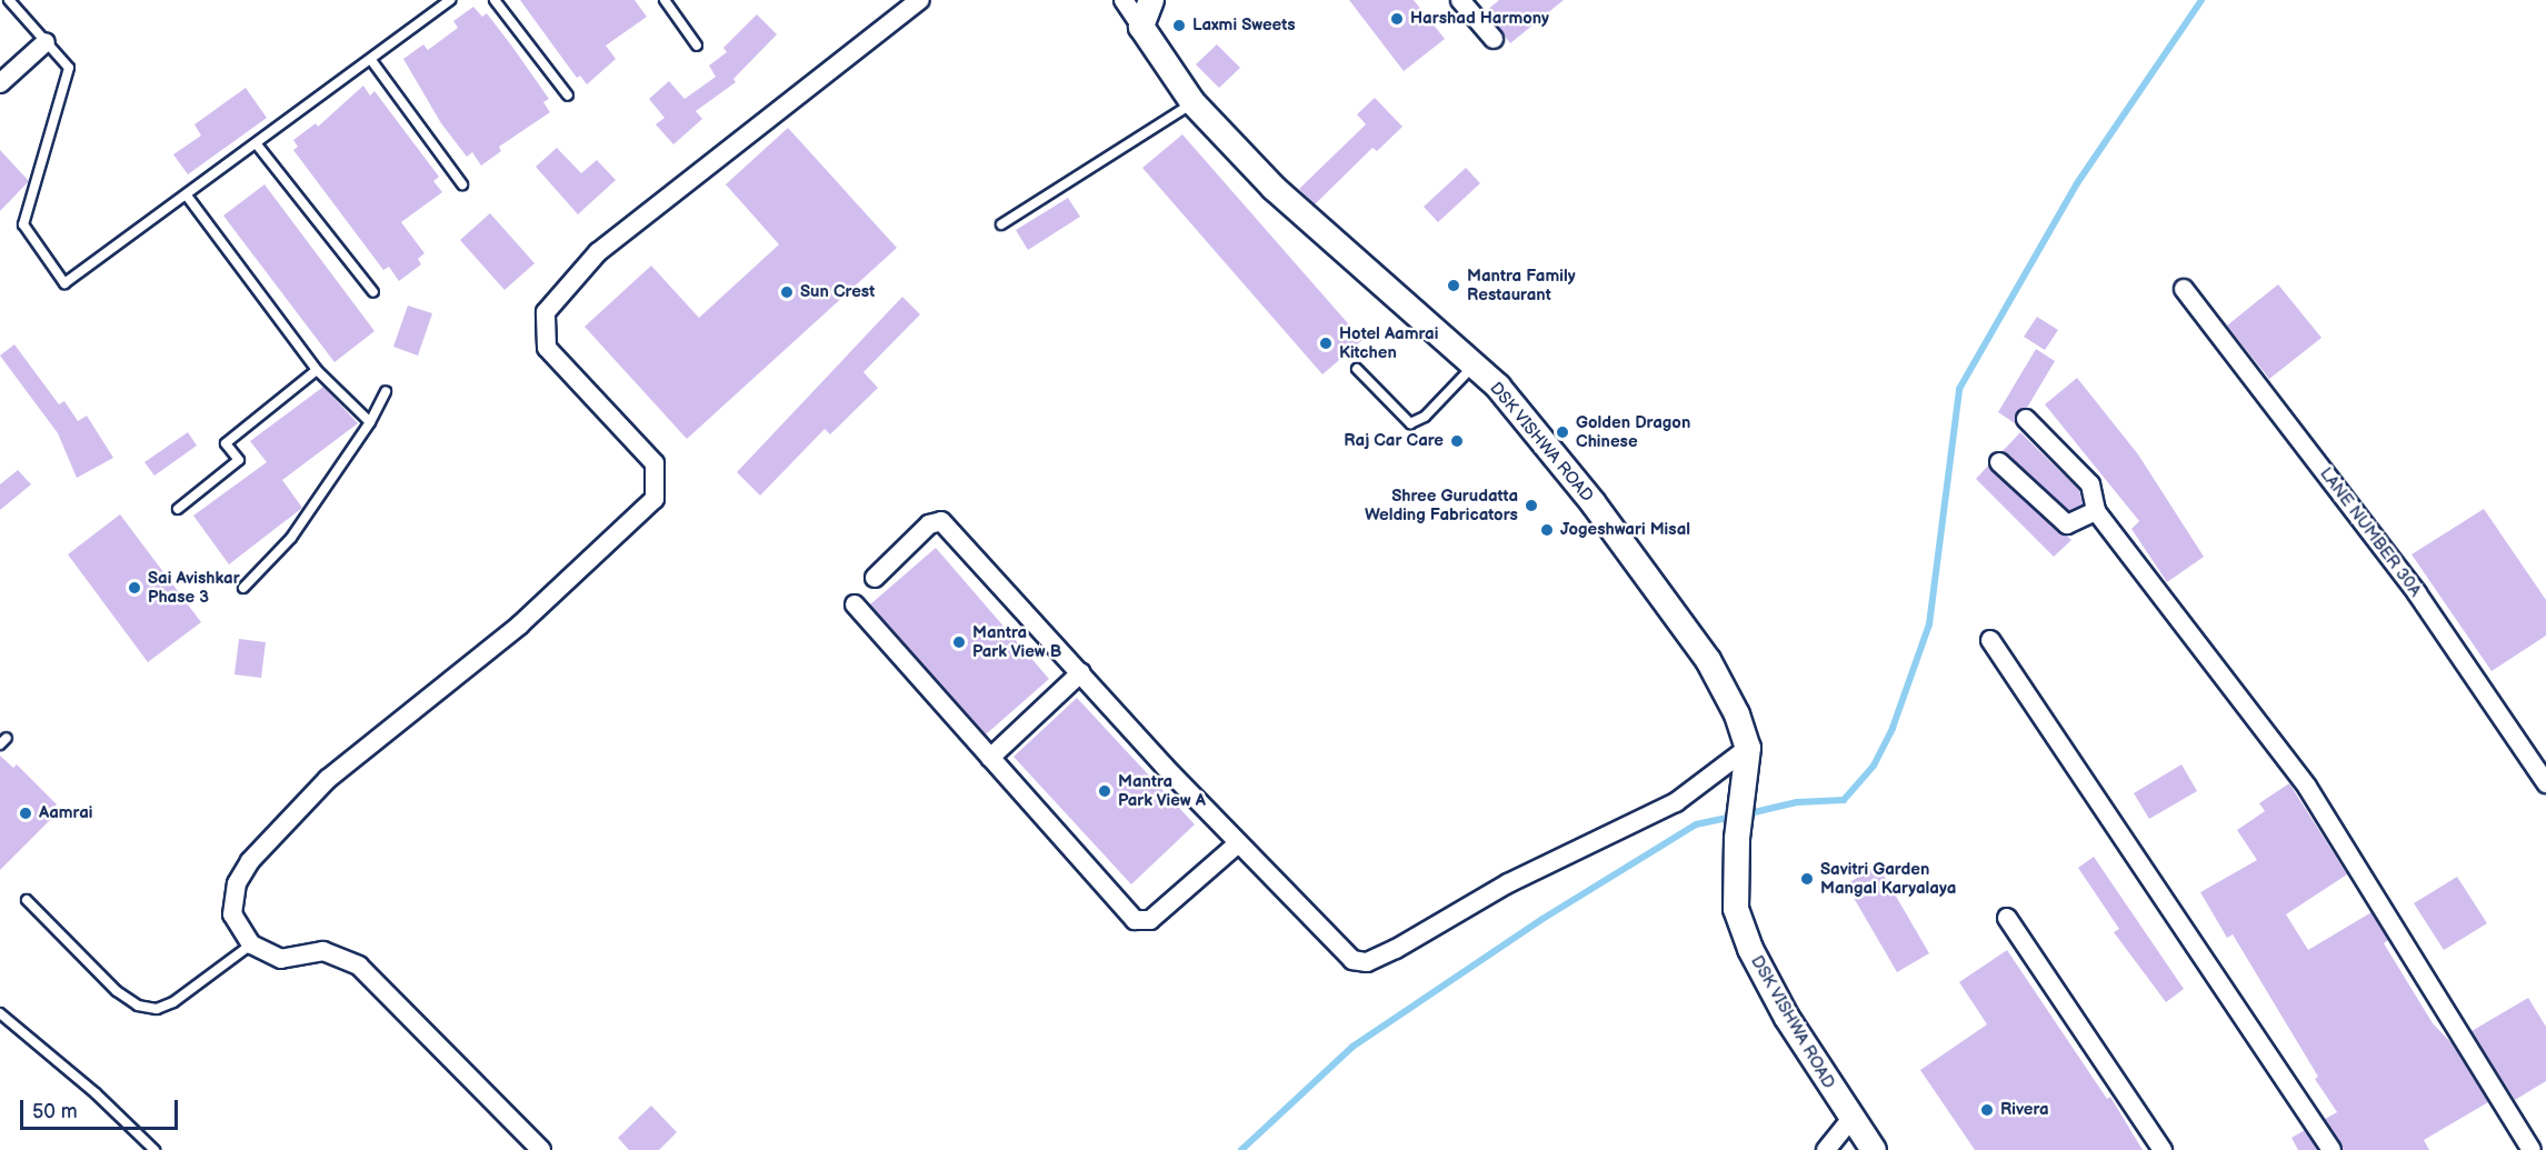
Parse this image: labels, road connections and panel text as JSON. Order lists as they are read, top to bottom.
{
  "streets": {
    "street": ["DSK VISHWA ROAD", "LANE NUMBER 30A"]
  },
  "places": [
    "Harshad Harmony",
    "Laxmi Sweets",
    "Mantra Family Restaurant",
    "Sun Crest",
    "Hotel Aamrai Kitchen",
    "Golden Dragon Chinese",
    "Raj Car Care",
    "Shree Gurudatta Welding Fabricators",
    "Jogeshwari Misal",
    "Sai Avishkar Phase 3",
    "Mantra Park View B",
    "Mantra Park View A",
    "Aamrai",
    "Savitri Garden Mangal Karyalaya",
    "Rivera"
  ],
  "scale_bar": "50 m"
}
